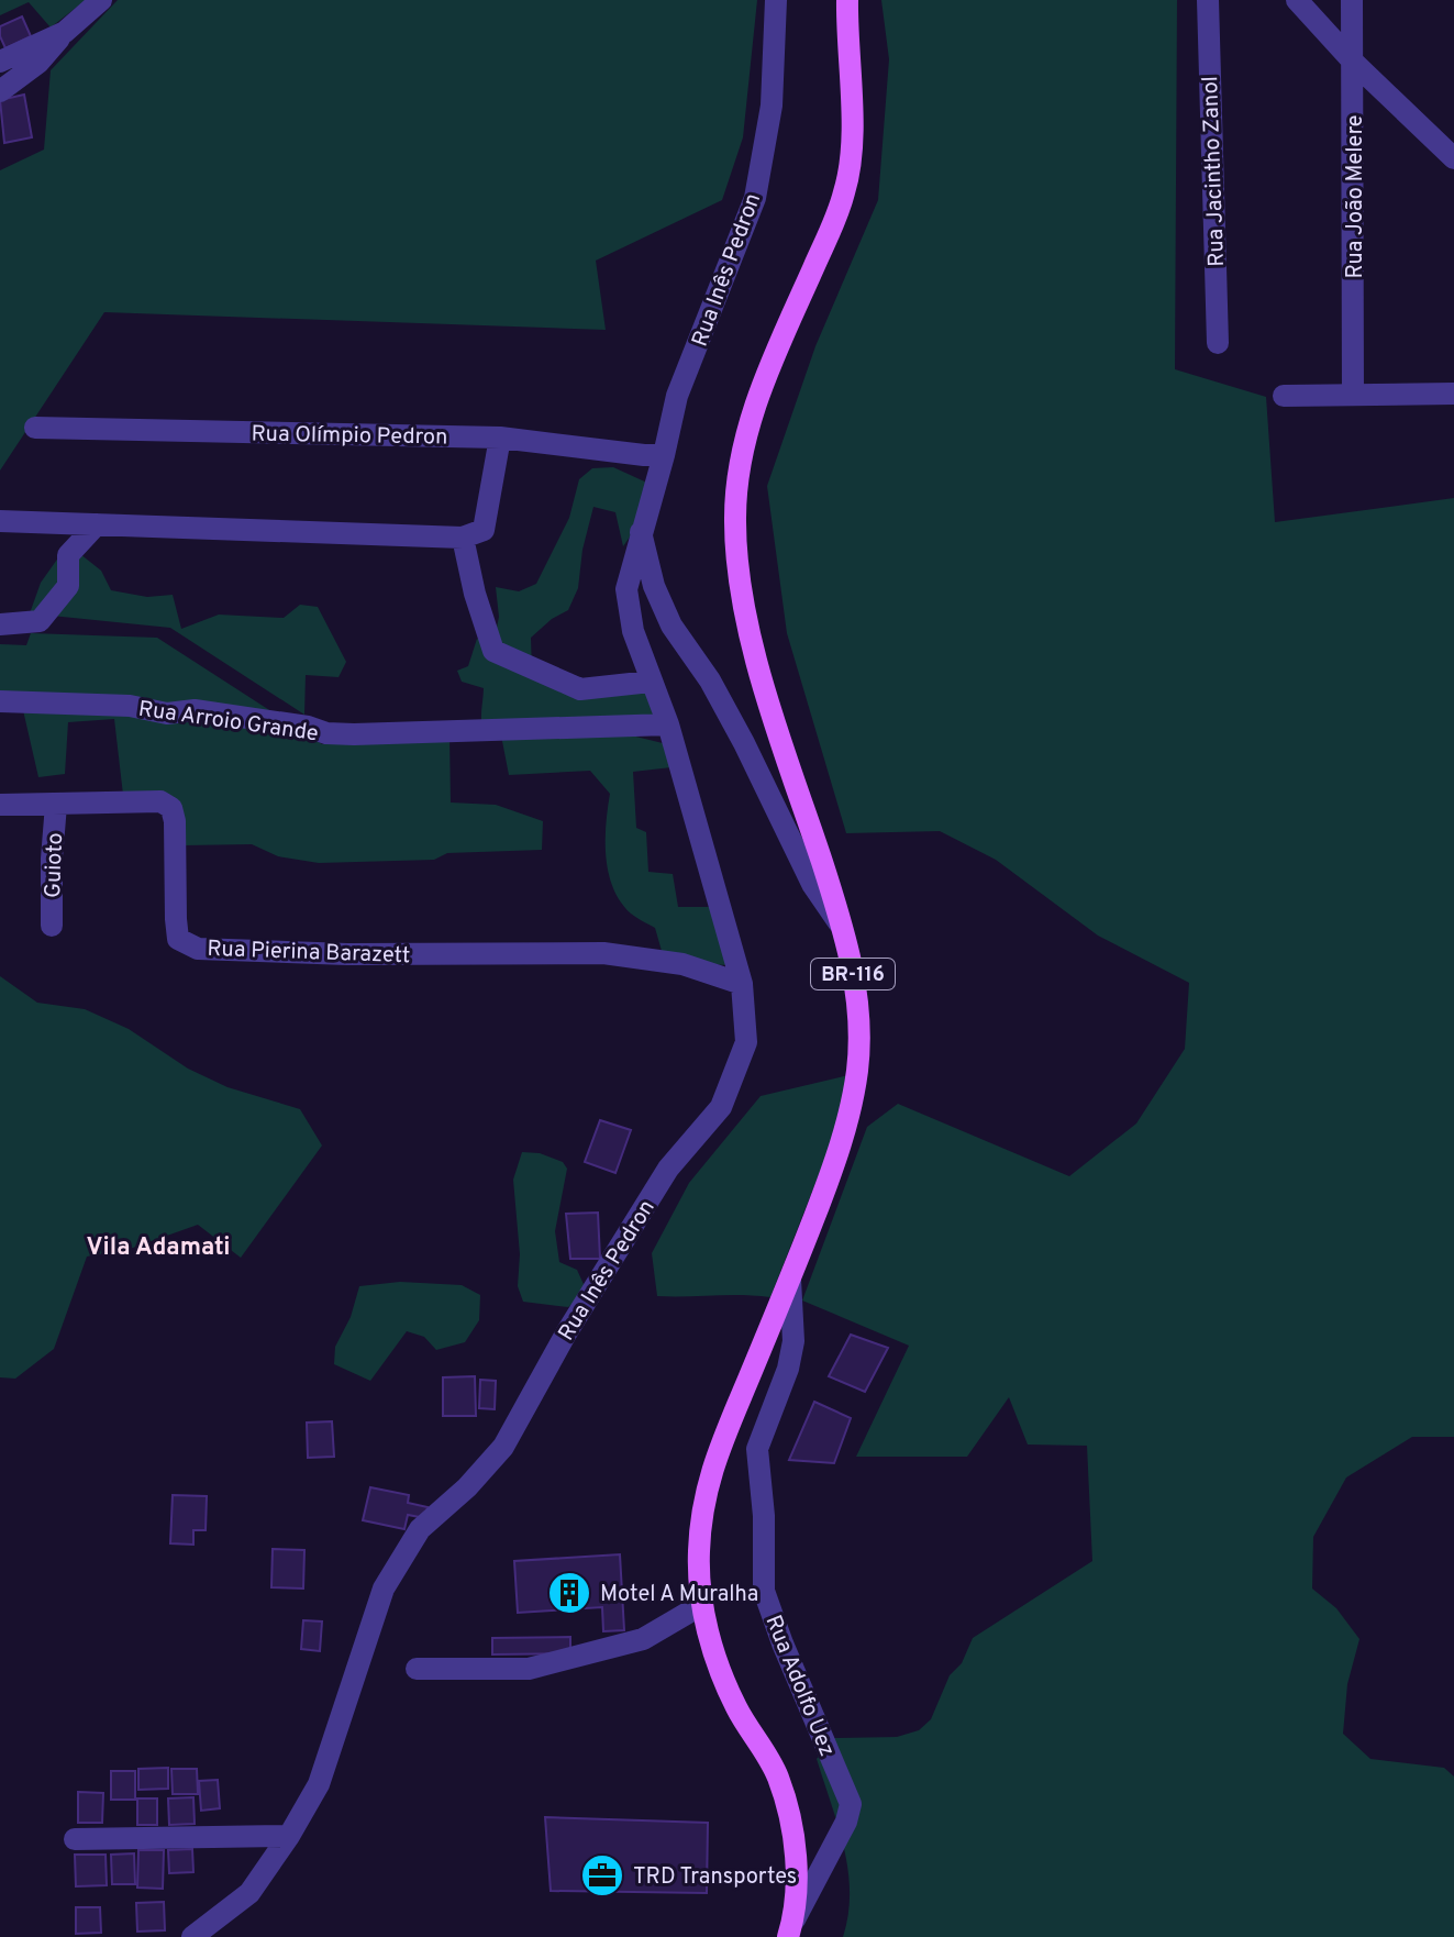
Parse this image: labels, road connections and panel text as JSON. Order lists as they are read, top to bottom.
{
  "streets": {
    "main road": ["BR-116"],
    "street": [
      "Rua Jacintho Zanol",
      "Rua João Melere",
      "Rua Inês Pedron",
      "Rua Olímpio Pedron",
      "Rua Arroio Grande",
      "Guioto",
      "Rua Pierina Barazett",
      "Rua Adolfo Uez"
    ]
  },
  "crossings": [
    ["Rua Inês Pedron", "Rua Olímpio Pedron"],
    ["Rua Inês Pedron", "Rua Arroio Grande"],
    ["Rua Inês Pedron", "Rua Pierina Barazett"],
    ["Guioto", "Rua Pierina Barazett"],
    ["BR-116", "Rua Adolfo Uez"]
  ],
  "districts": ["Vila Adamati"],
  "places": {
    "building": ["Motel A Muralha"],
    "office": ["TRD Transportes"]
  }
}
